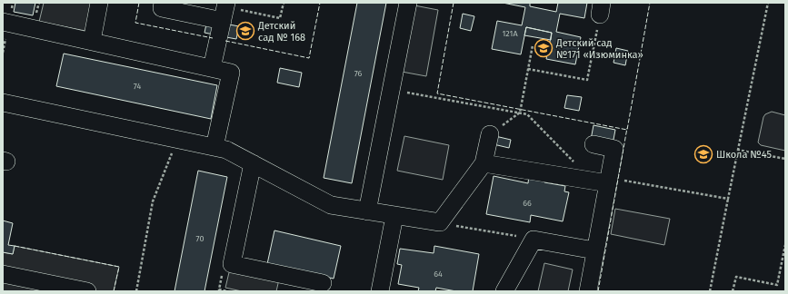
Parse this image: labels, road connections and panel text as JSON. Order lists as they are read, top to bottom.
{
  "places": {
    "school or university": ["Детский сад № 168", "Детский сад №171 «Изюминка»", "Школа №45"]
  },
  "house_numbers": [
    "121А",
    "76",
    "74",
    "66",
    "70",
    "64"
  ]
}
